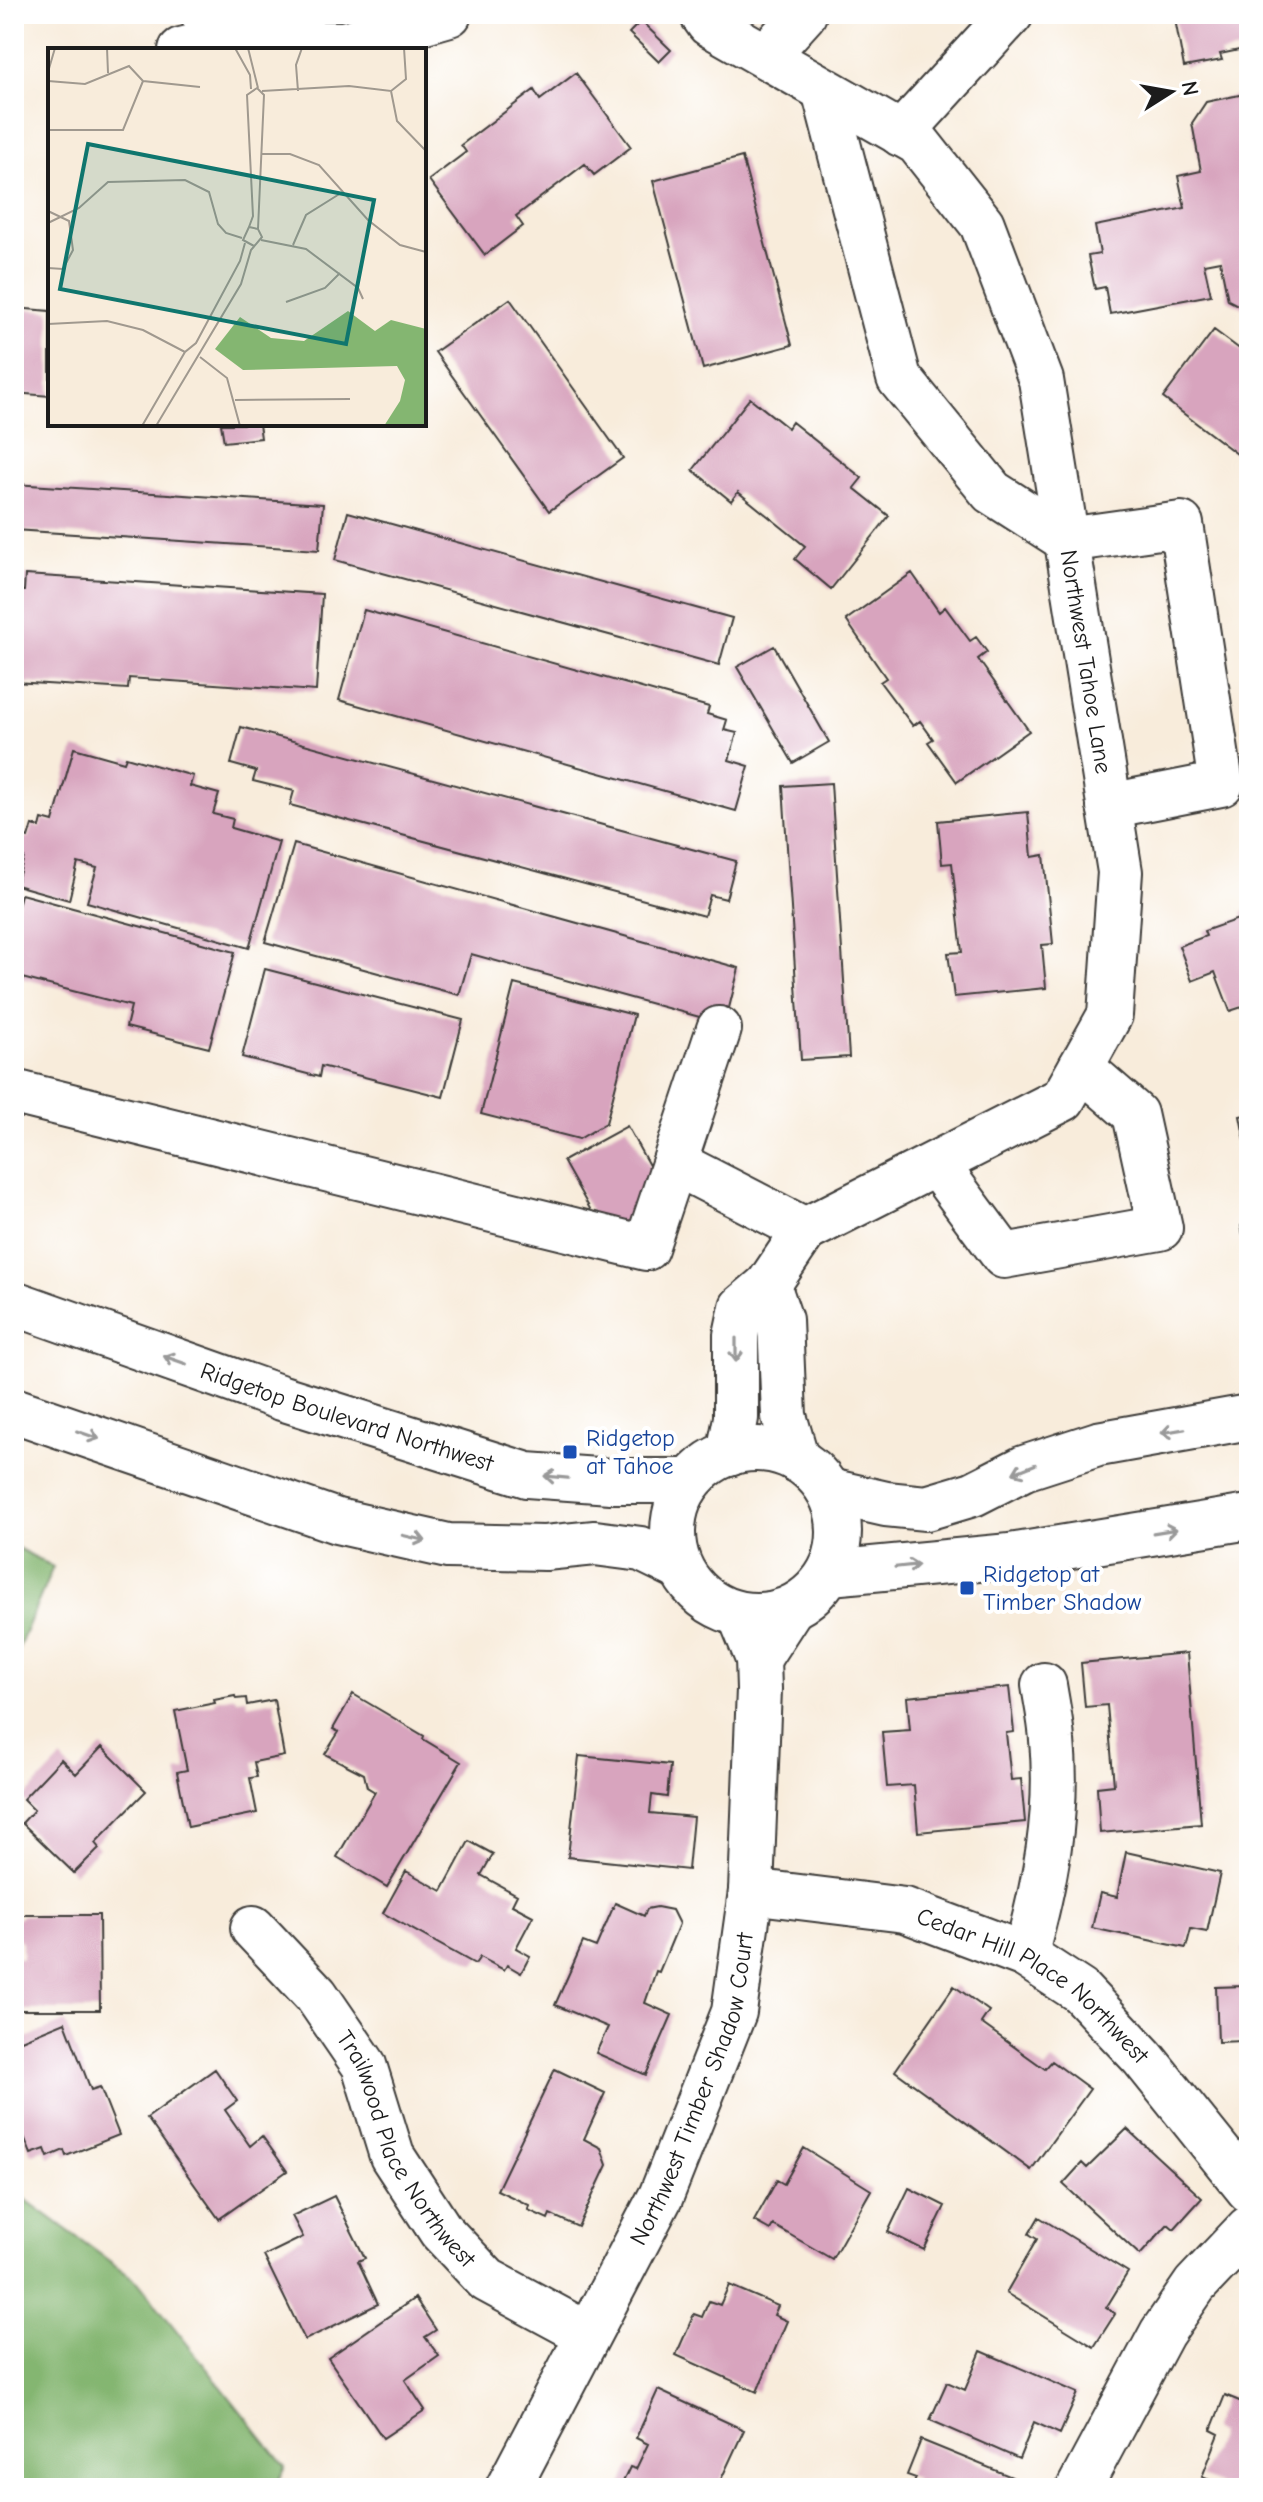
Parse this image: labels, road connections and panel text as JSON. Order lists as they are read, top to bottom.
{
  "streets": {
    "street": [
      "Northwest Tahoe Lane",
      "Ridgetop Boulevard Northwest",
      "Cedar Hill Place Northwest",
      "Northwest Timber Shadow Court",
      "Trailwood Place Northwest"
    ]
  },
  "crossings": [
    ["Northwest Tahoe Lane", "Ridgetop Boulevard Northwest"],
    ["Northwest Tahoe Lane", "Northwest Timber Shadow Court"],
    ["Ridgetop Boulevard Northwest", "Northwest Timber Shadow Court"],
    ["Cedar Hill Place Northwest", "Northwest Timber Shadow Court"],
    ["Northwest Timber Shadow Court", "Trailwood Place Northwest"]
  ],
  "places": {
    "transit": ["Ridgetop at Tahoe", "Ridgetop at Timber Shadow"]
  },
  "north": "right"
}
